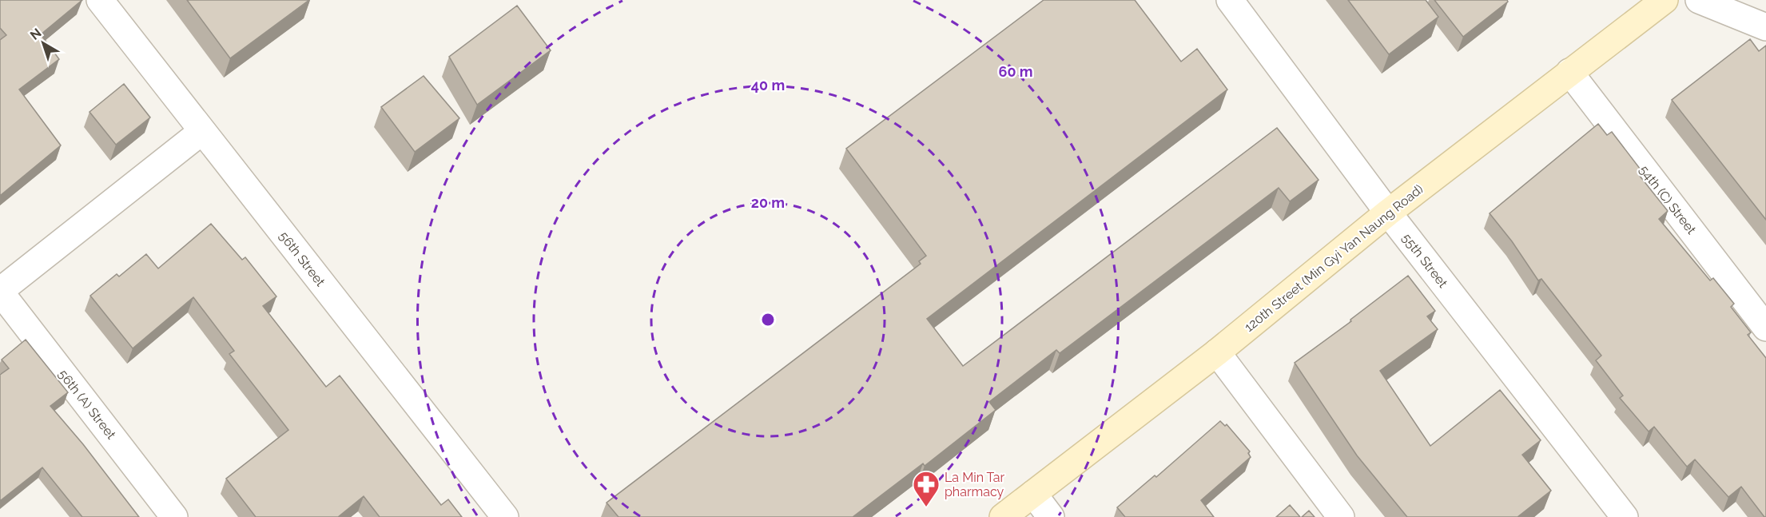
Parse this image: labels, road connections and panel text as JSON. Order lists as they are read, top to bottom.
{
  "streets": {
    "main road": ["120th Street (Min Gyi Yan Naung Road)"],
    "street": [
      "54th (C) Street",
      "56th Street",
      "55th Street",
      "56th (A) Street"
    ]
  },
  "crossings": [
    ["54th (C) Street", "120th Street (Min Gyi Yan Naung Road)"],
    ["120th Street (Min Gyi Yan Naung Road)", "55th Street"]
  ],
  "places": {
    "pharmacy": ["La Min Tar pharmacy"]
  },
  "north": "top left",
  "rings": ["60 m", "40 m", "20 m"]
}
